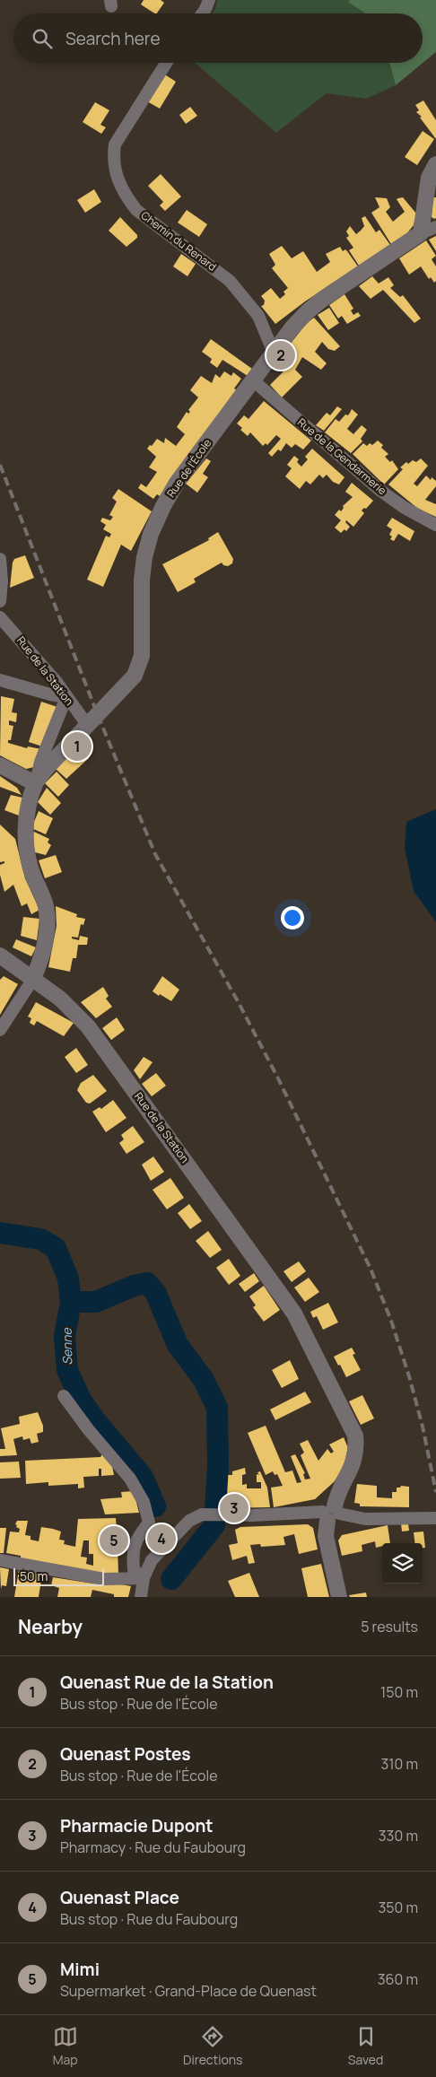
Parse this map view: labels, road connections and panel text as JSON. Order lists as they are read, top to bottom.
{
  "streets": {
    "street": [
      "Chemin du Renard",
      "Rue de la Gendarmerie",
      "Rue de l'École",
      "Rue de la Station"
    ]
  },
  "crossings": [
    ["Chemin du Renard", "Rue de l'École"],
    ["Rue de la Gendarmerie", "Rue de l'École"],
    ["Rue de l'École", "Rue de la Station"]
  ],
  "water": ["Senne"],
  "scale_bar": "50 m",
  "page": {
    "search": "Search here",
    "pins": [
      "2",
      "1",
      "3",
      "4",
      "5"
    ],
    "scale": "50 m",
    "heading": ["Nearby", "5 results"],
    "list": [
      {
        "mark": "1",
        "name": "Quenast Rue de la Station",
        "note": "Bus stop · Rue de l'École",
        "value": "150 m"
      },
      {
        "mark": "2",
        "name": "Quenast Postes",
        "note": "Bus stop · Rue de l'École",
        "value": "310 m"
      },
      {
        "mark": "3",
        "name": "Pharmacie Dupont",
        "note": "Pharmacy · Rue du Faubourg",
        "value": "330 m"
      },
      {
        "mark": "4",
        "name": "Quenast Place",
        "note": "Bus stop · Rue du Faubourg",
        "value": "350 m"
      },
      {
        "mark": "5",
        "name": "Mimi",
        "note": "Supermarket · Grand-Place de Quenast",
        "value": "360 m"
      }
    ],
    "nav": ["Map", "Directions", "Saved"]
  }
}
